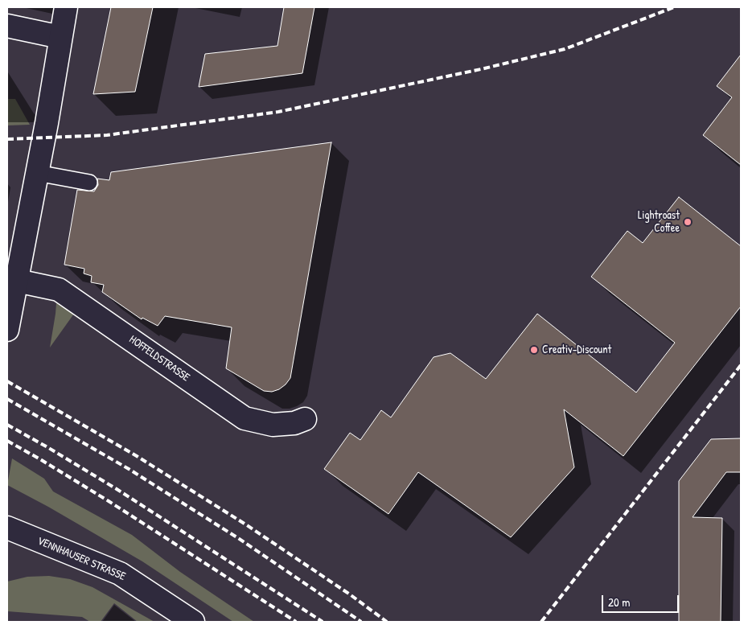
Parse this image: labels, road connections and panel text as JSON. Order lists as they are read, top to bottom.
{
  "streets": {
    "street": ["HOFFELDSTRASSE", "VENNHAUSER STRASSE"]
  },
  "places": ["Lightroast Coffee", "Creativ-Discount"],
  "scale_bar": "20 m"
}
